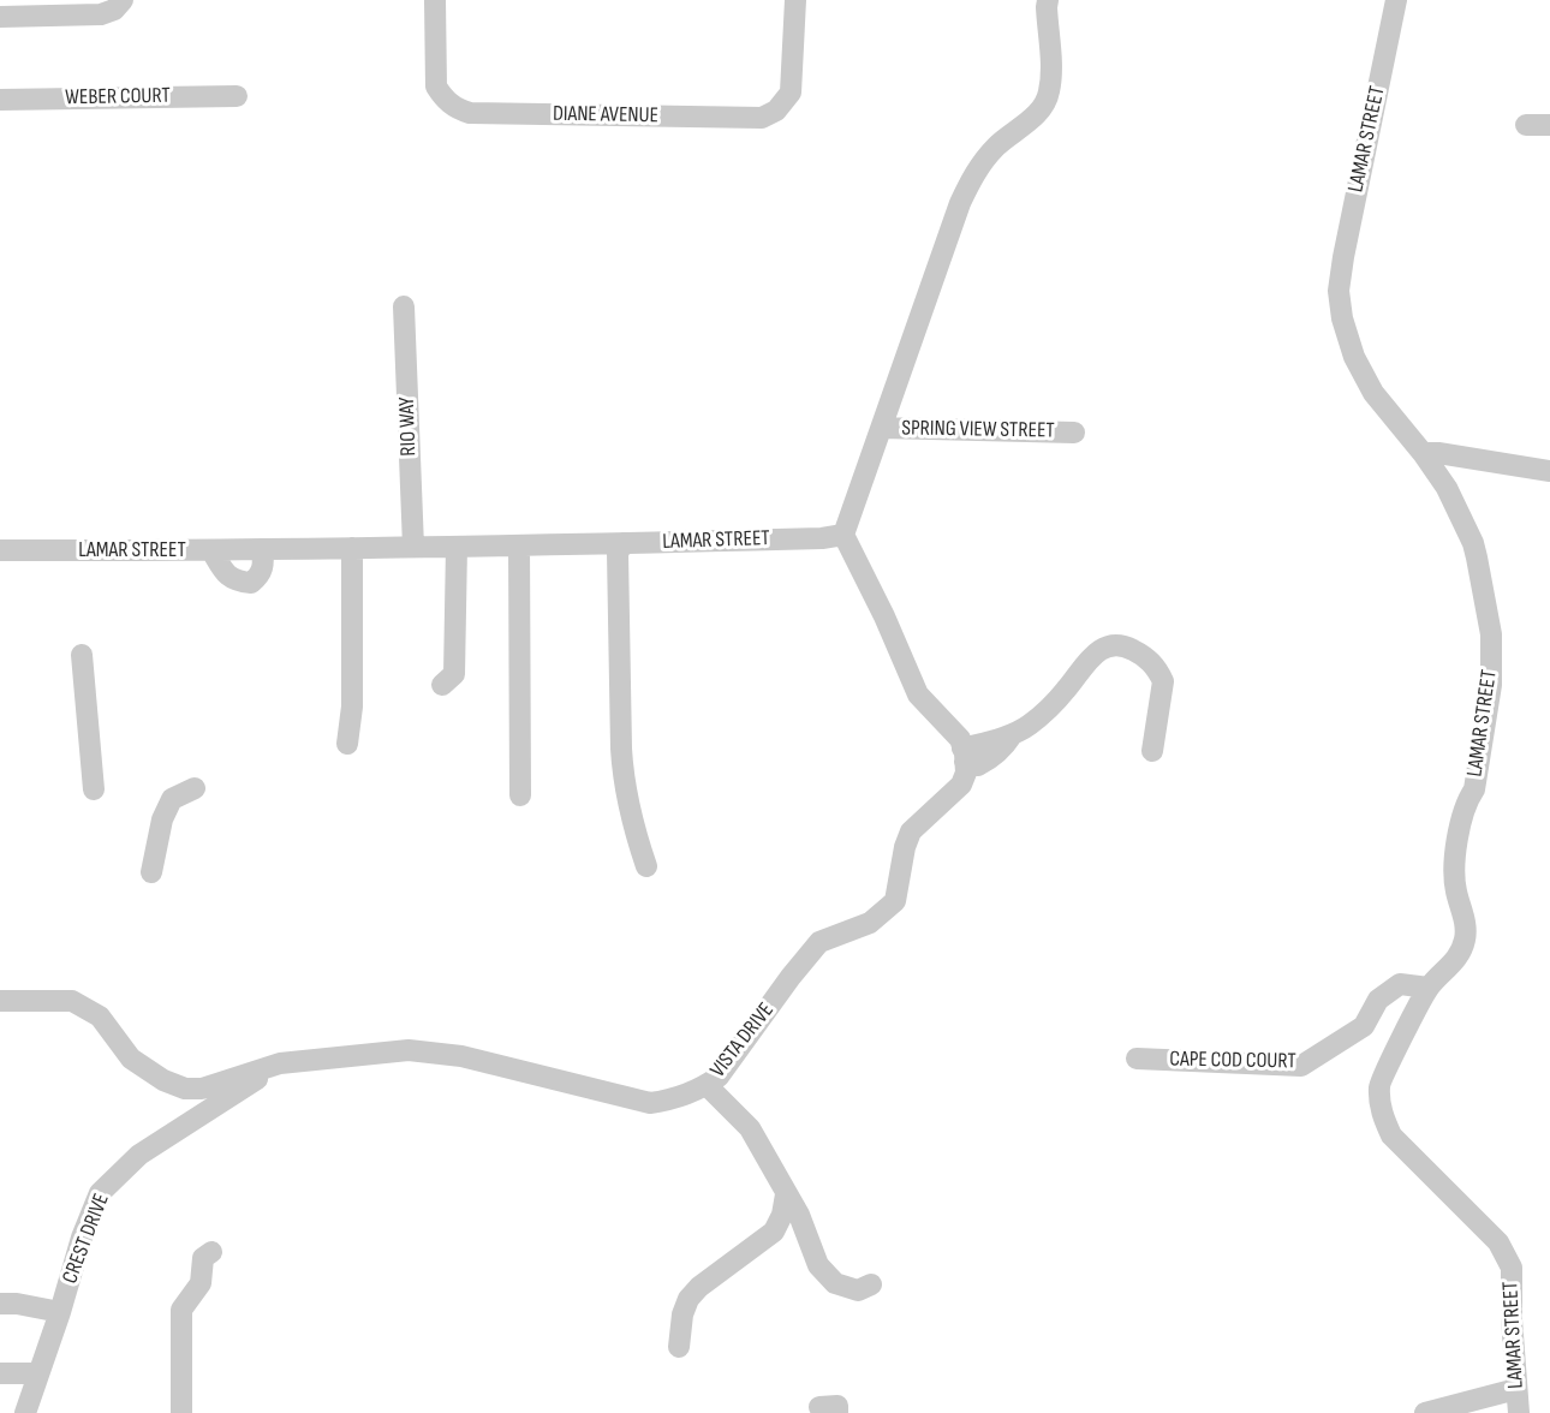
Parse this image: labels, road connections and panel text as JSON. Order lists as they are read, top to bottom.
{
  "streets": {
    "street": [
      "WEBER COURT",
      "DIANE AVENUE",
      "LAMAR STREET",
      "RIO WAY",
      "SPRING VIEW STREET",
      "VISTA DRIVE",
      "CAPE COD COURT",
      "CREST DRIVE"
    ]
  },
  "crossings": [
    ["LAMAR STREET", "RIO WAY"],
    ["LAMAR STREET", "CAPE COD COURT"],
    ["VISTA DRIVE", "CREST DRIVE"]
  ]
}
